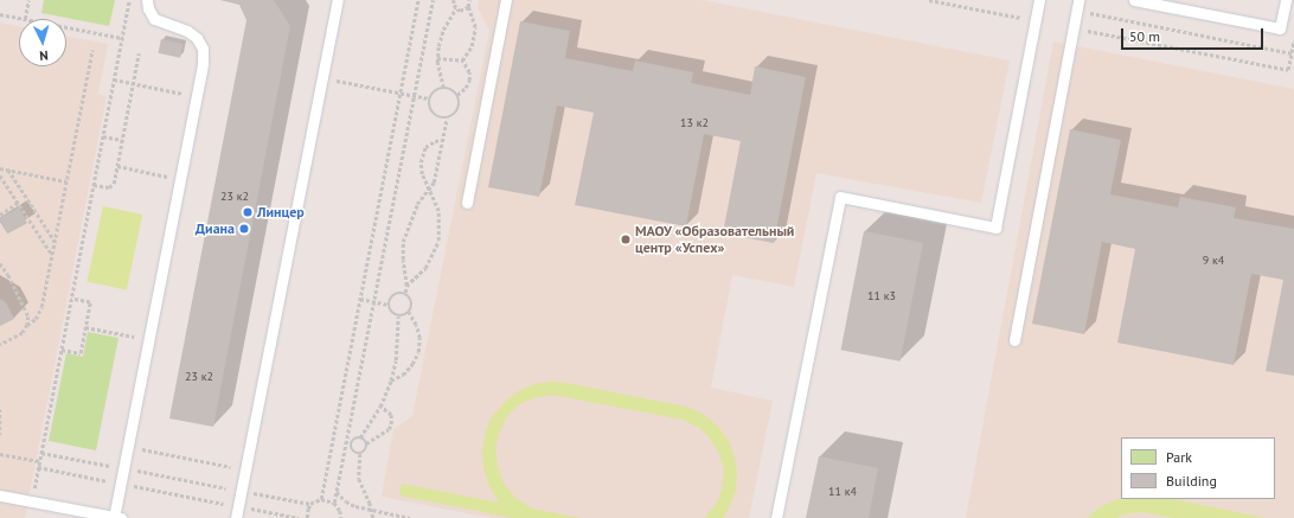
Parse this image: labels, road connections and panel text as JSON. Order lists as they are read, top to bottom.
{
  "places": ["Линцер", "Диана", "МАОУ «Образовательный центр «Успех»"],
  "house_numbers": [
    "13 к2",
    "23 к2",
    "9 к4",
    "11 к3",
    "23 к2",
    "11 к4"
  ],
  "legend": ["Park", "Building"],
  "scale_bar": "50 m",
  "north": "bottom"
}
